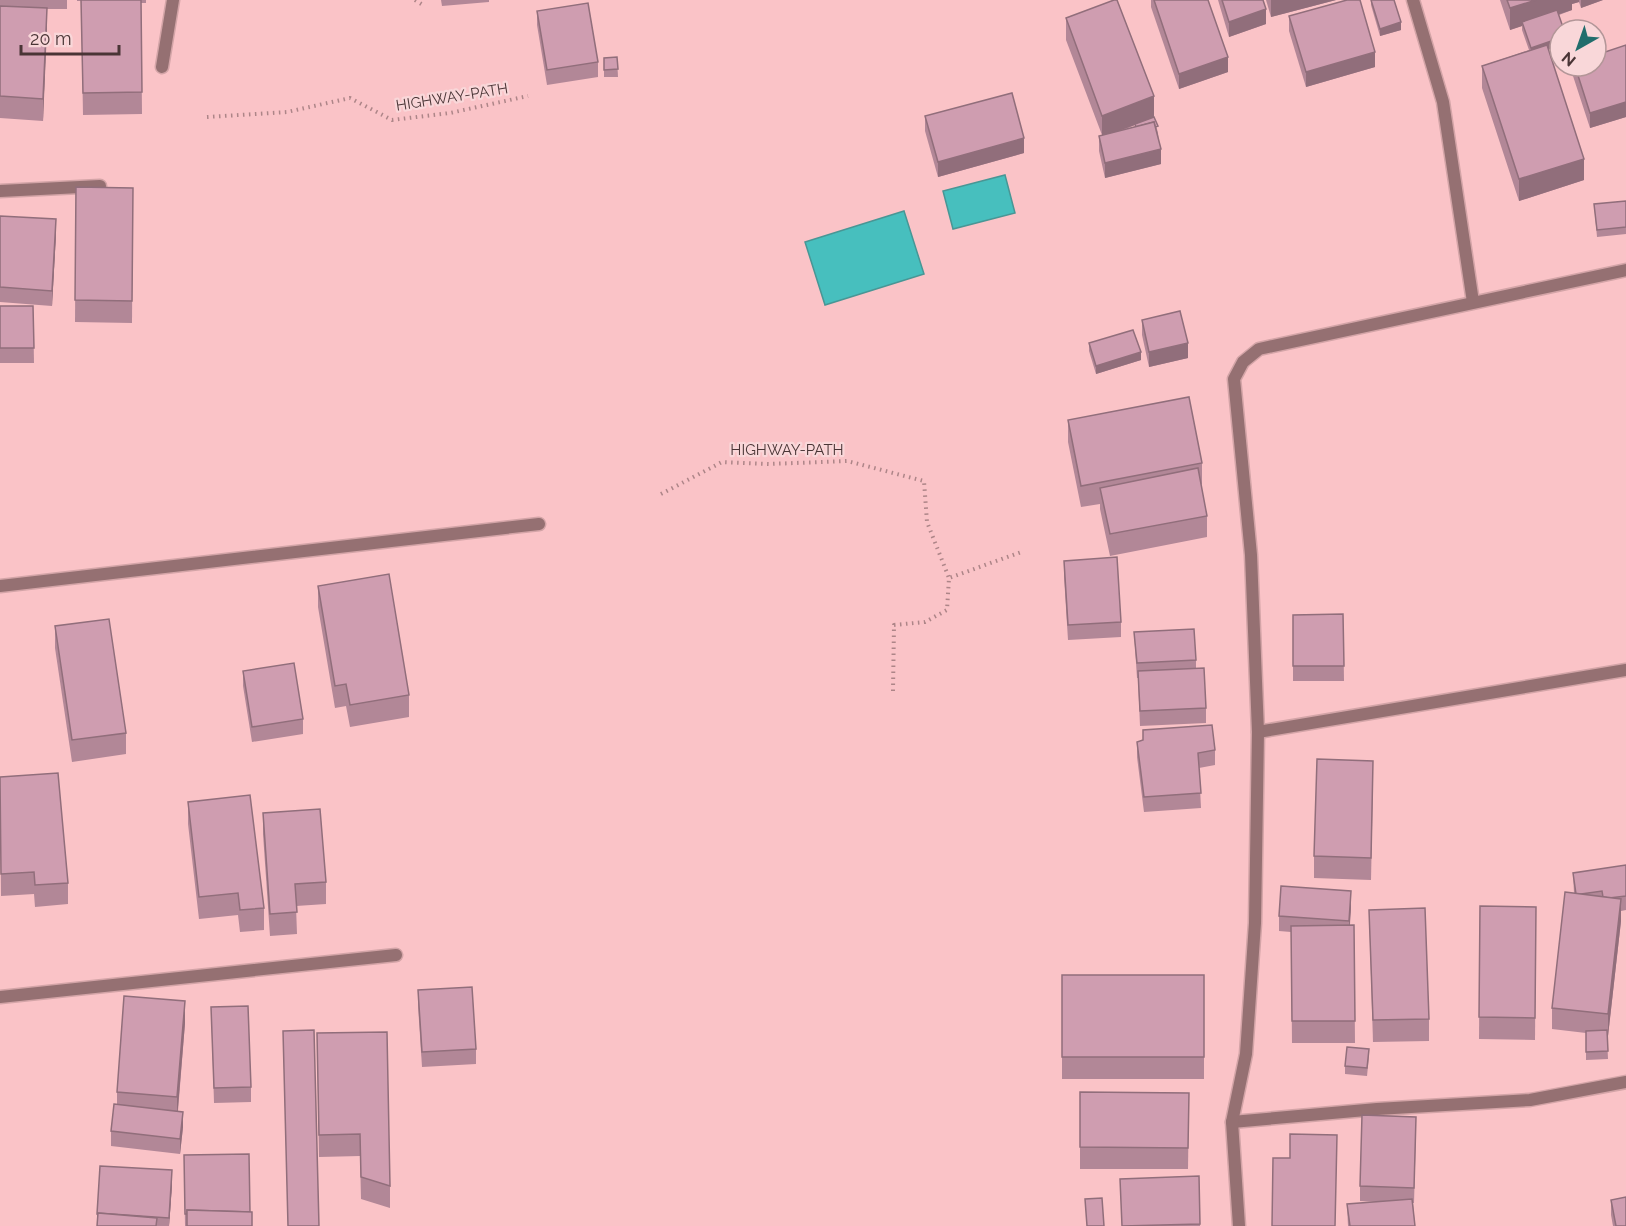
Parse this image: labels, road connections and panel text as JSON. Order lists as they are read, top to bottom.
{
  "streets": {
    "path": ["HIGHWAY-PATH"]
  },
  "scale_bar": "20 m",
  "north": "bottom left"
}
